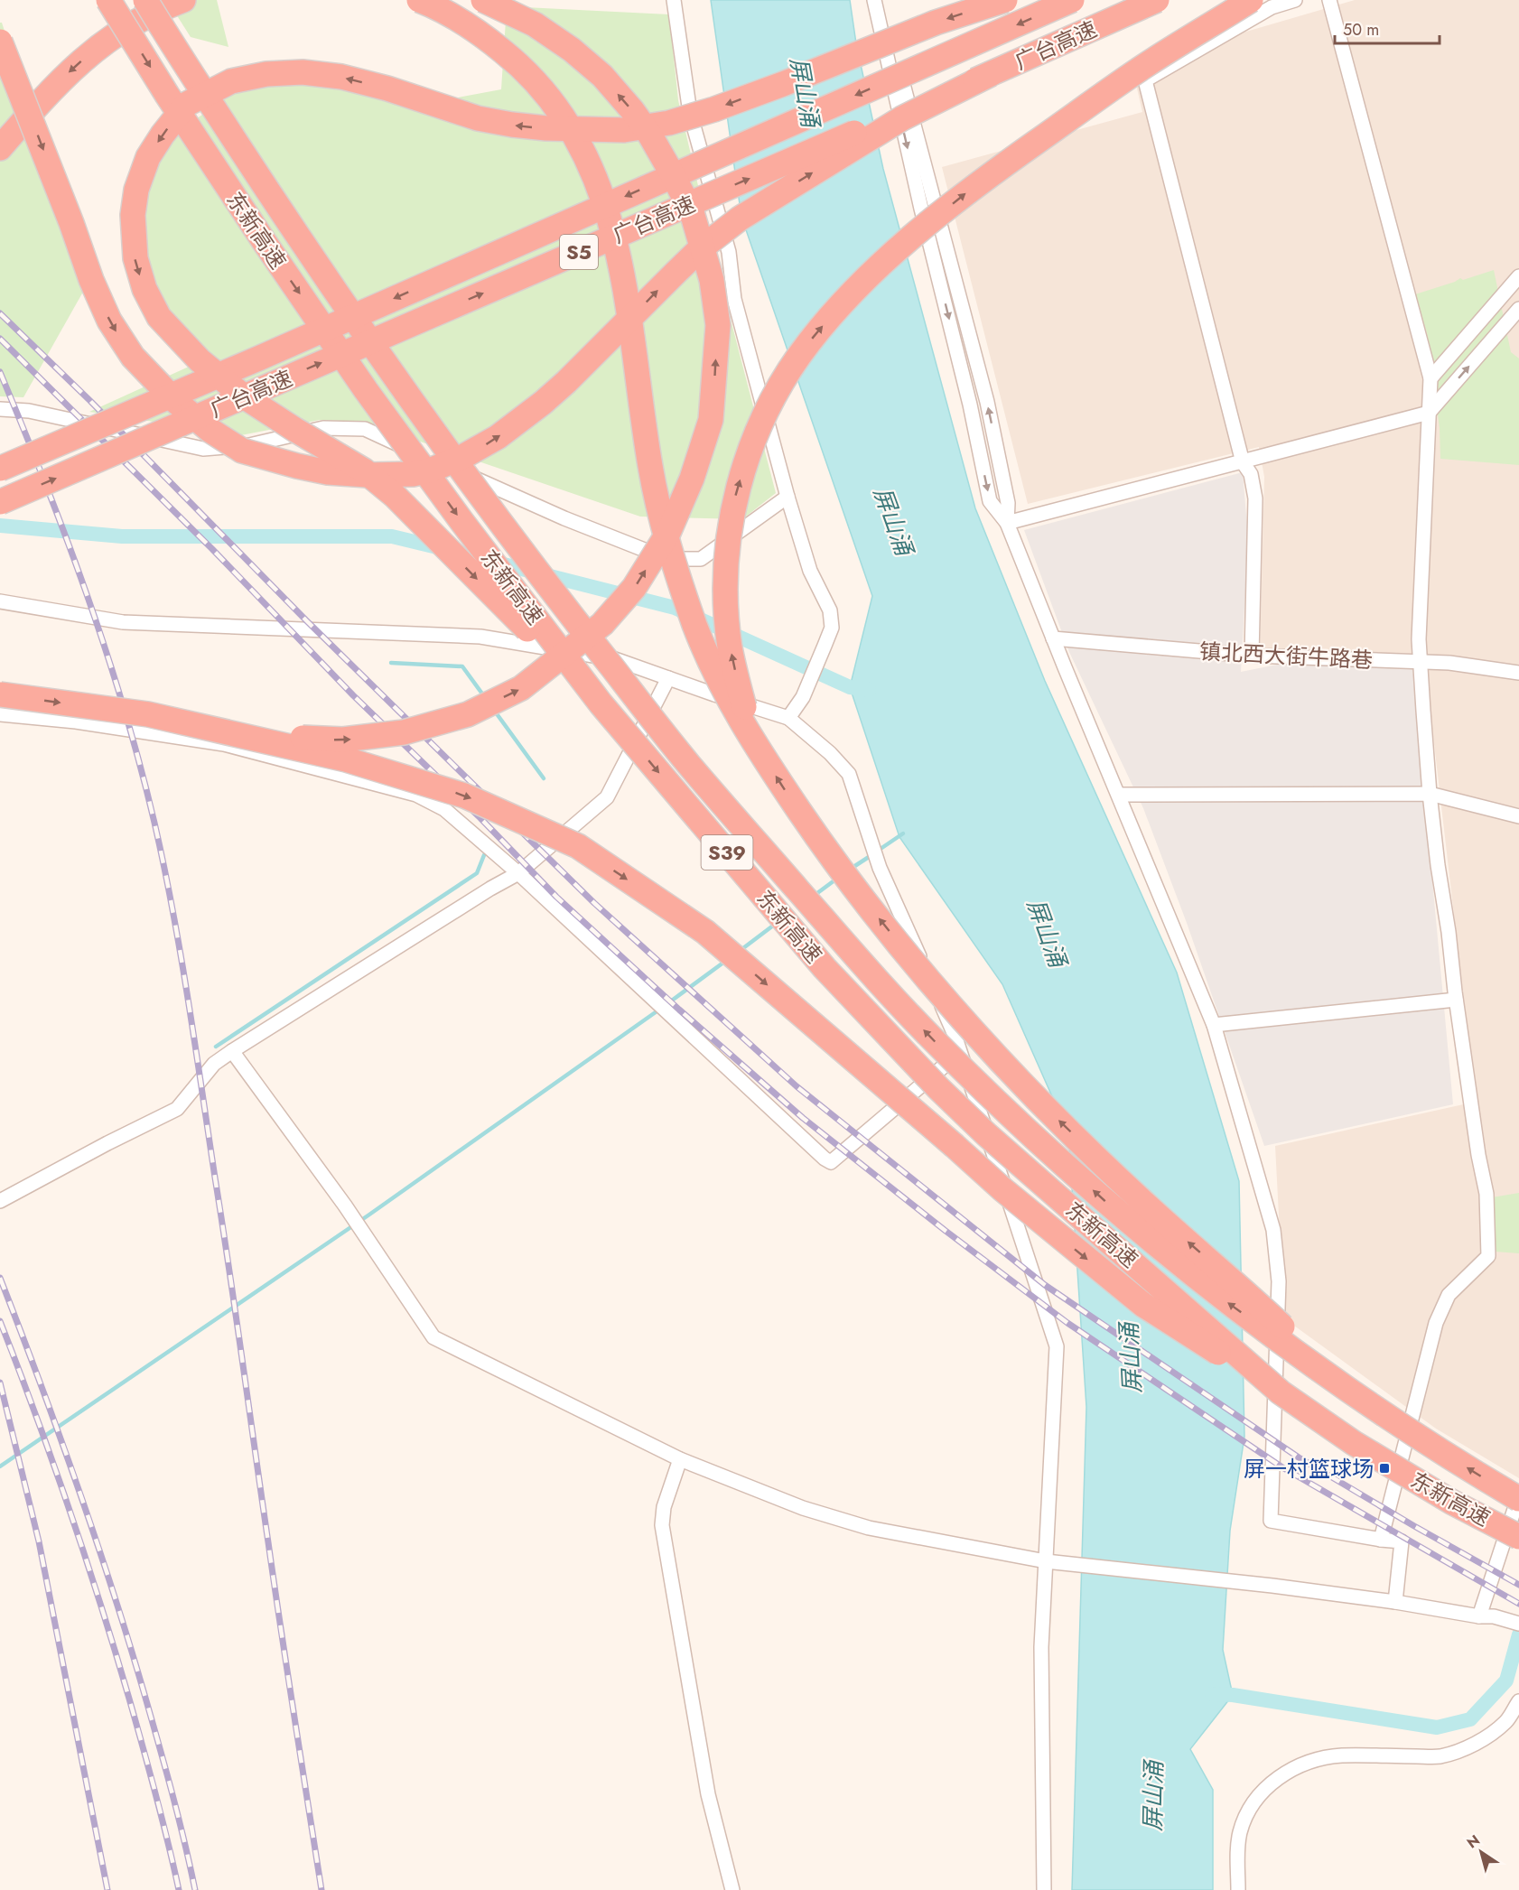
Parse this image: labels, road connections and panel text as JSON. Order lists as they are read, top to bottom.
{
  "streets": {
    "highway": [
      "广台高速",
      "东新高速",
      "S5",
      "S39"
    ],
    "street": ["镇北西大街牛路巷"]
  },
  "water": ["屏山涌"],
  "places": {
    "transit": ["屏一村篮球场"]
  },
  "scale_bar": "50 m",
  "north": "top left"
}
